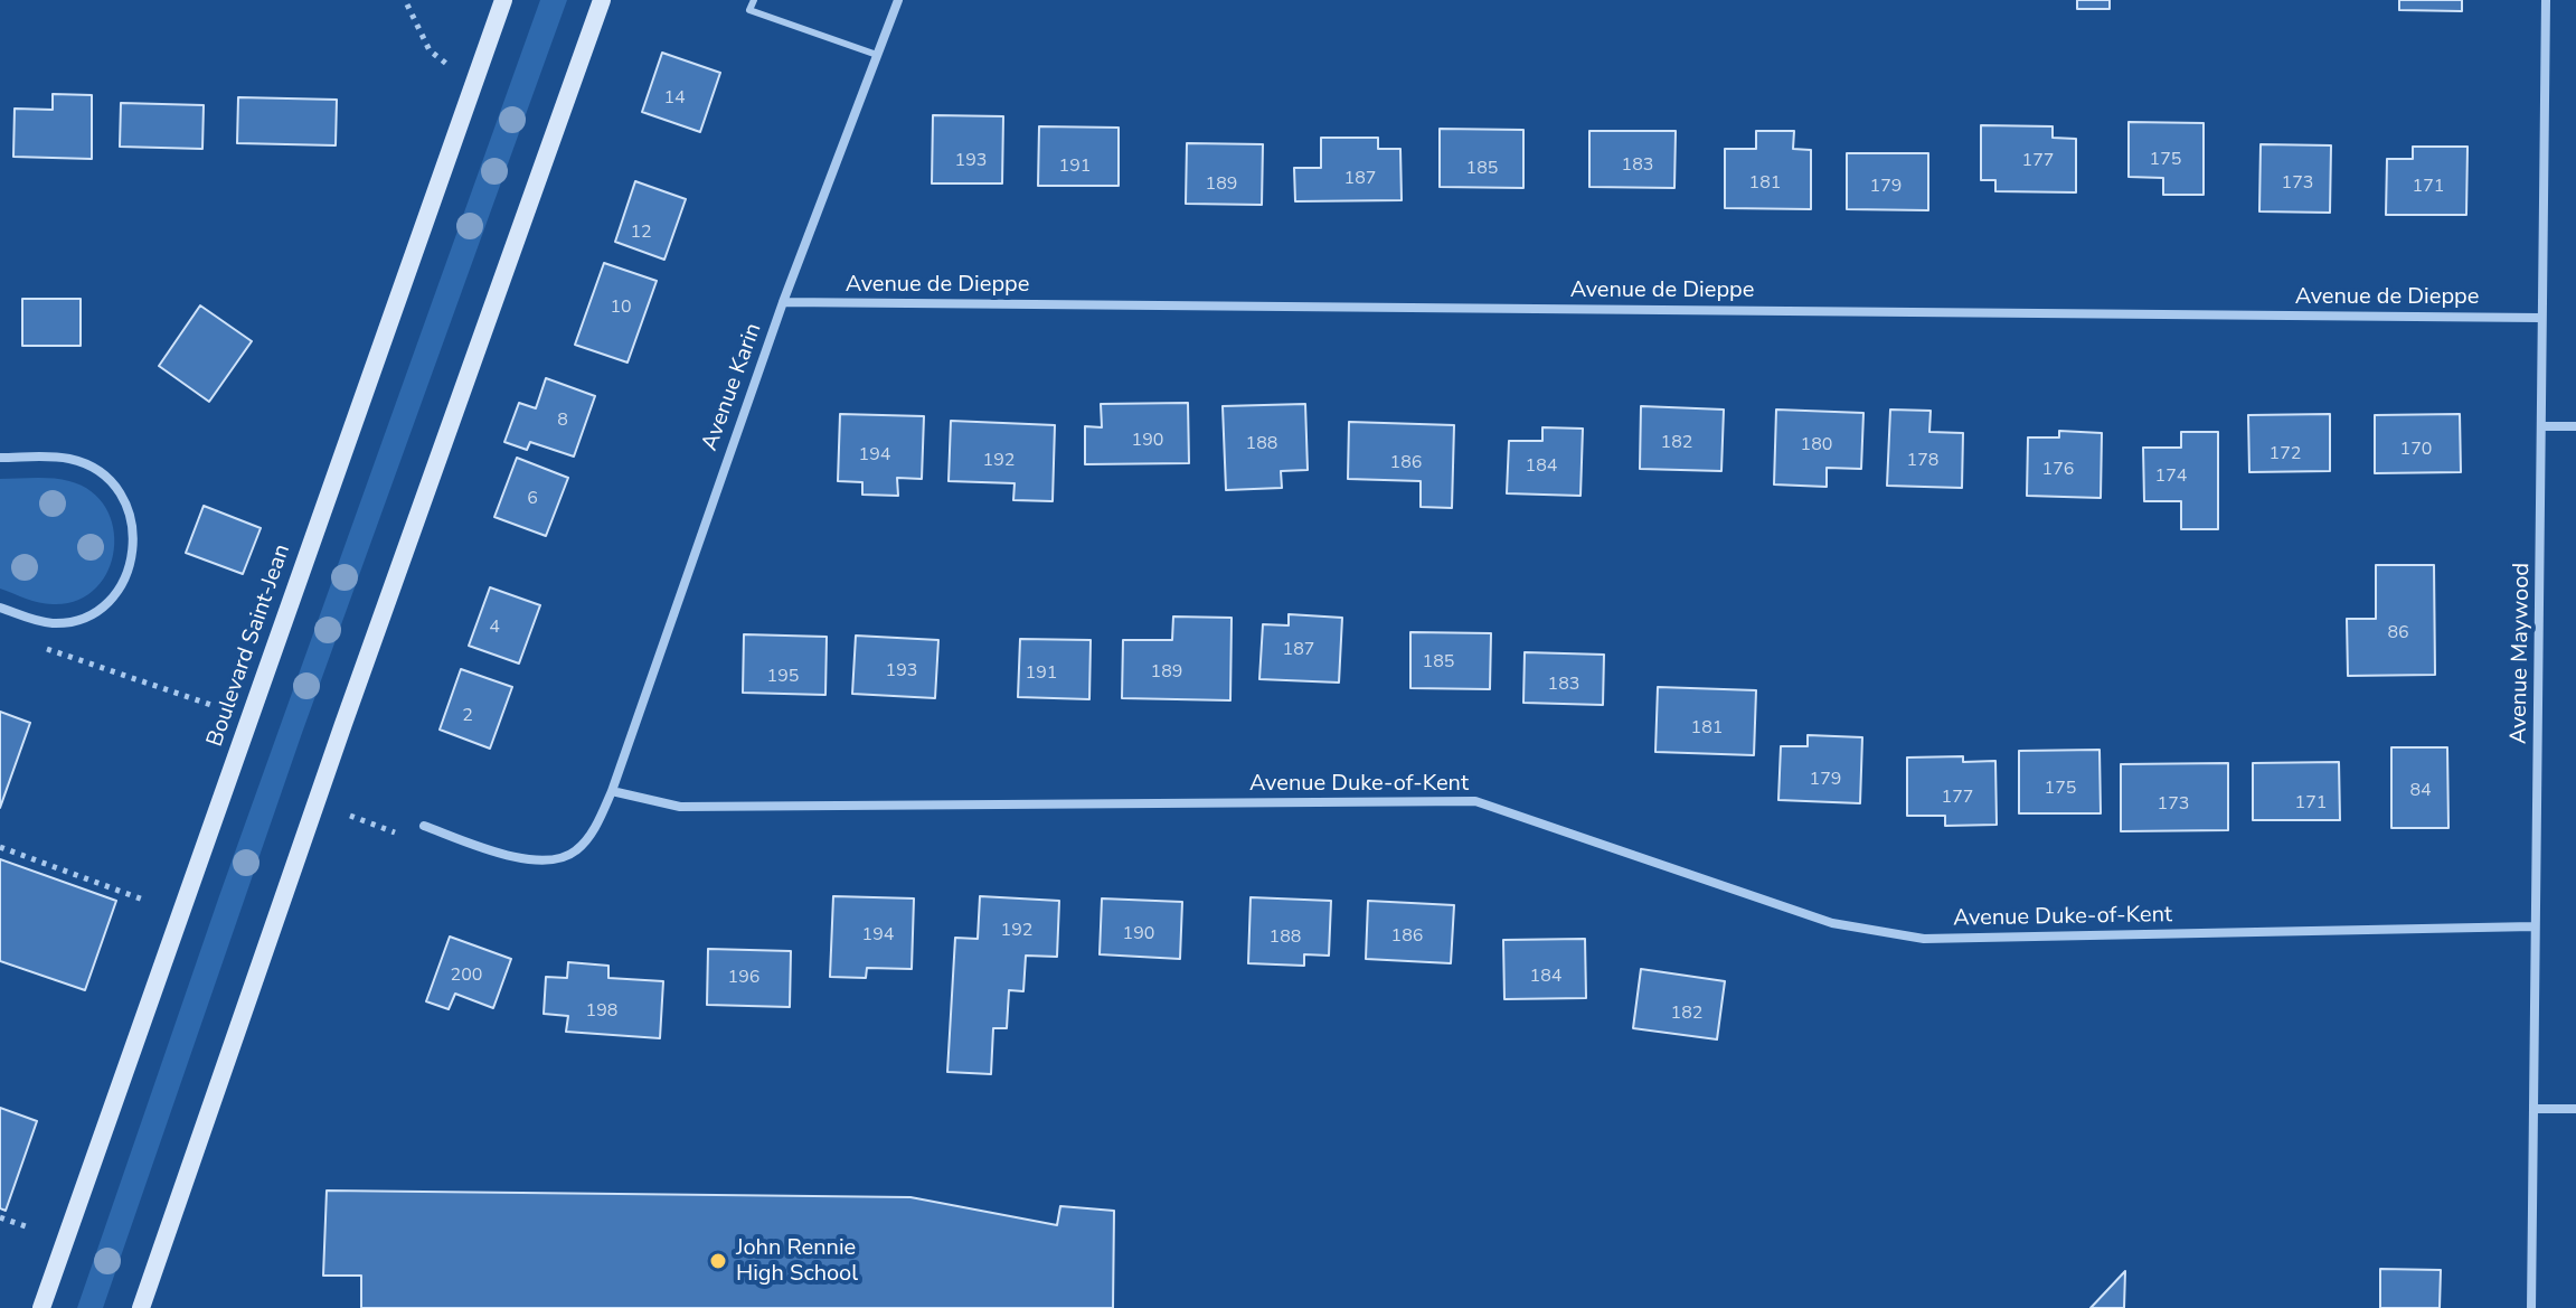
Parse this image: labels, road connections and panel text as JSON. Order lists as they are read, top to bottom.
{
  "streets": {
    "main road": ["Boulevard Saint-Jean"],
    "street": [
      "Avenue de Dieppe",
      "Avenue Karin",
      "Avenue Maywood",
      "Avenue Duke-of-Kent"
    ]
  },
  "crossings": [
    ["Avenue de Dieppe", "Avenue Karin"],
    ["Avenue de Dieppe", "Avenue Maywood"],
    ["Avenue Karin", "Avenue Duke-of-Kent"],
    ["Avenue Maywood", "Avenue Duke-of-Kent"]
  ],
  "places": ["John Rennie High School"],
  "house_numbers": [
    "14",
    "175",
    "193",
    "177",
    "183",
    "191",
    "185",
    "187",
    "181",
    "173",
    "189",
    "179",
    "171",
    "12",
    "10",
    "8",
    "190",
    "182",
    "188",
    "180",
    "170",
    "172",
    "194",
    "192",
    "178",
    "186",
    "184",
    "176",
    "174",
    "6",
    "4",
    "86",
    "187",
    "185",
    "193",
    "189",
    "191",
    "195",
    "183",
    "2",
    "181",
    "179",
    "175",
    "84",
    "177",
    "171",
    "173",
    "192",
    "190",
    "194",
    "186",
    "188",
    "200",
    "184",
    "196",
    "198",
    "182"
  ]
}
